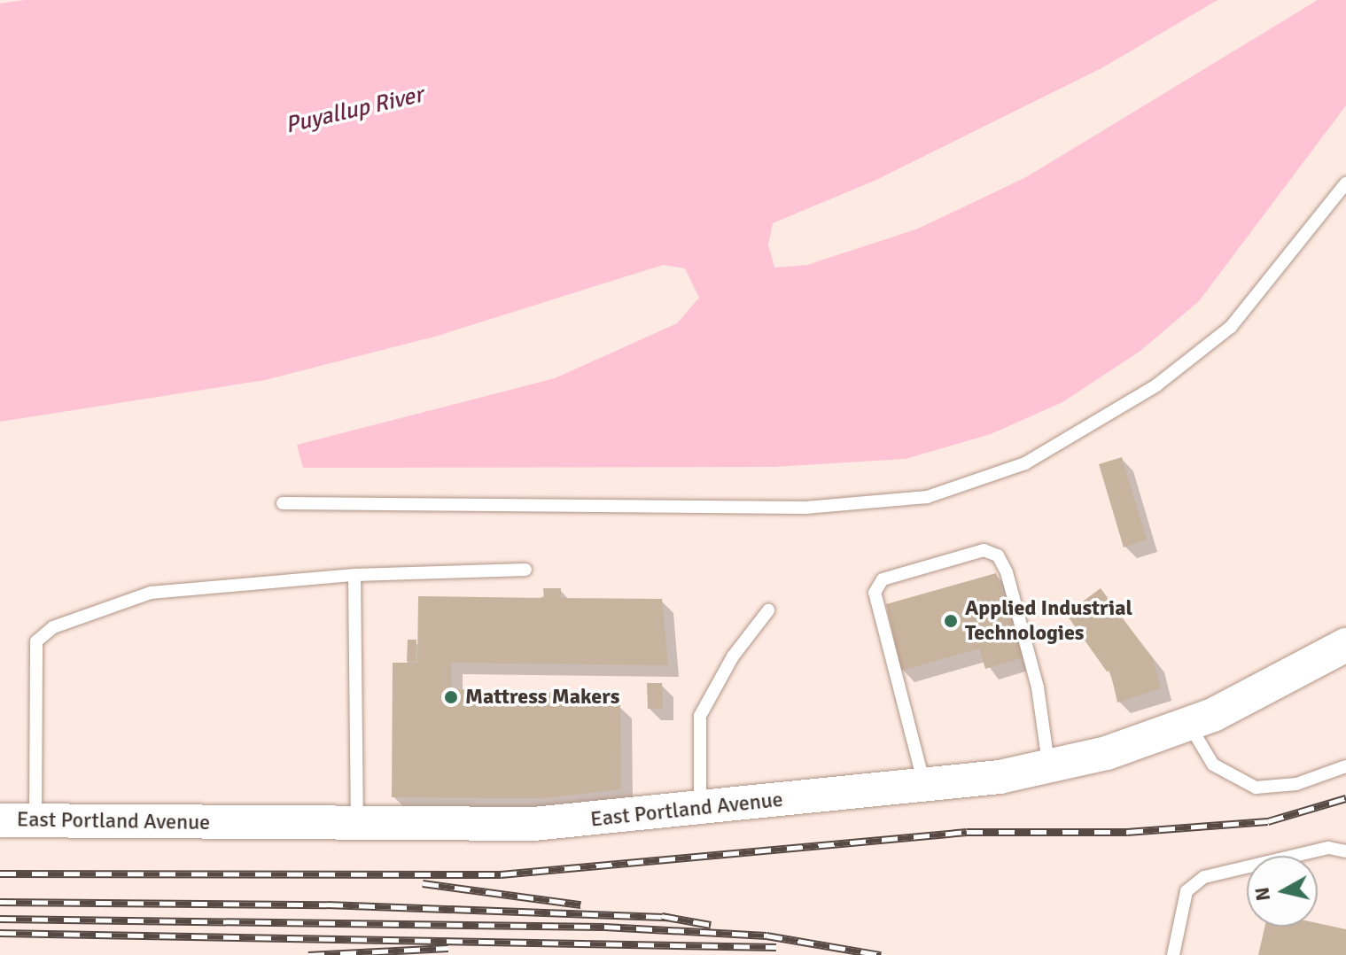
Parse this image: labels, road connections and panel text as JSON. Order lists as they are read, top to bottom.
{
  "streets": {
    "street": ["East Portland Avenue"]
  },
  "water": ["Puyallup River"],
  "places": ["Applied Industrial Technologies", "Mattress Makers"],
  "north": "left"
}
